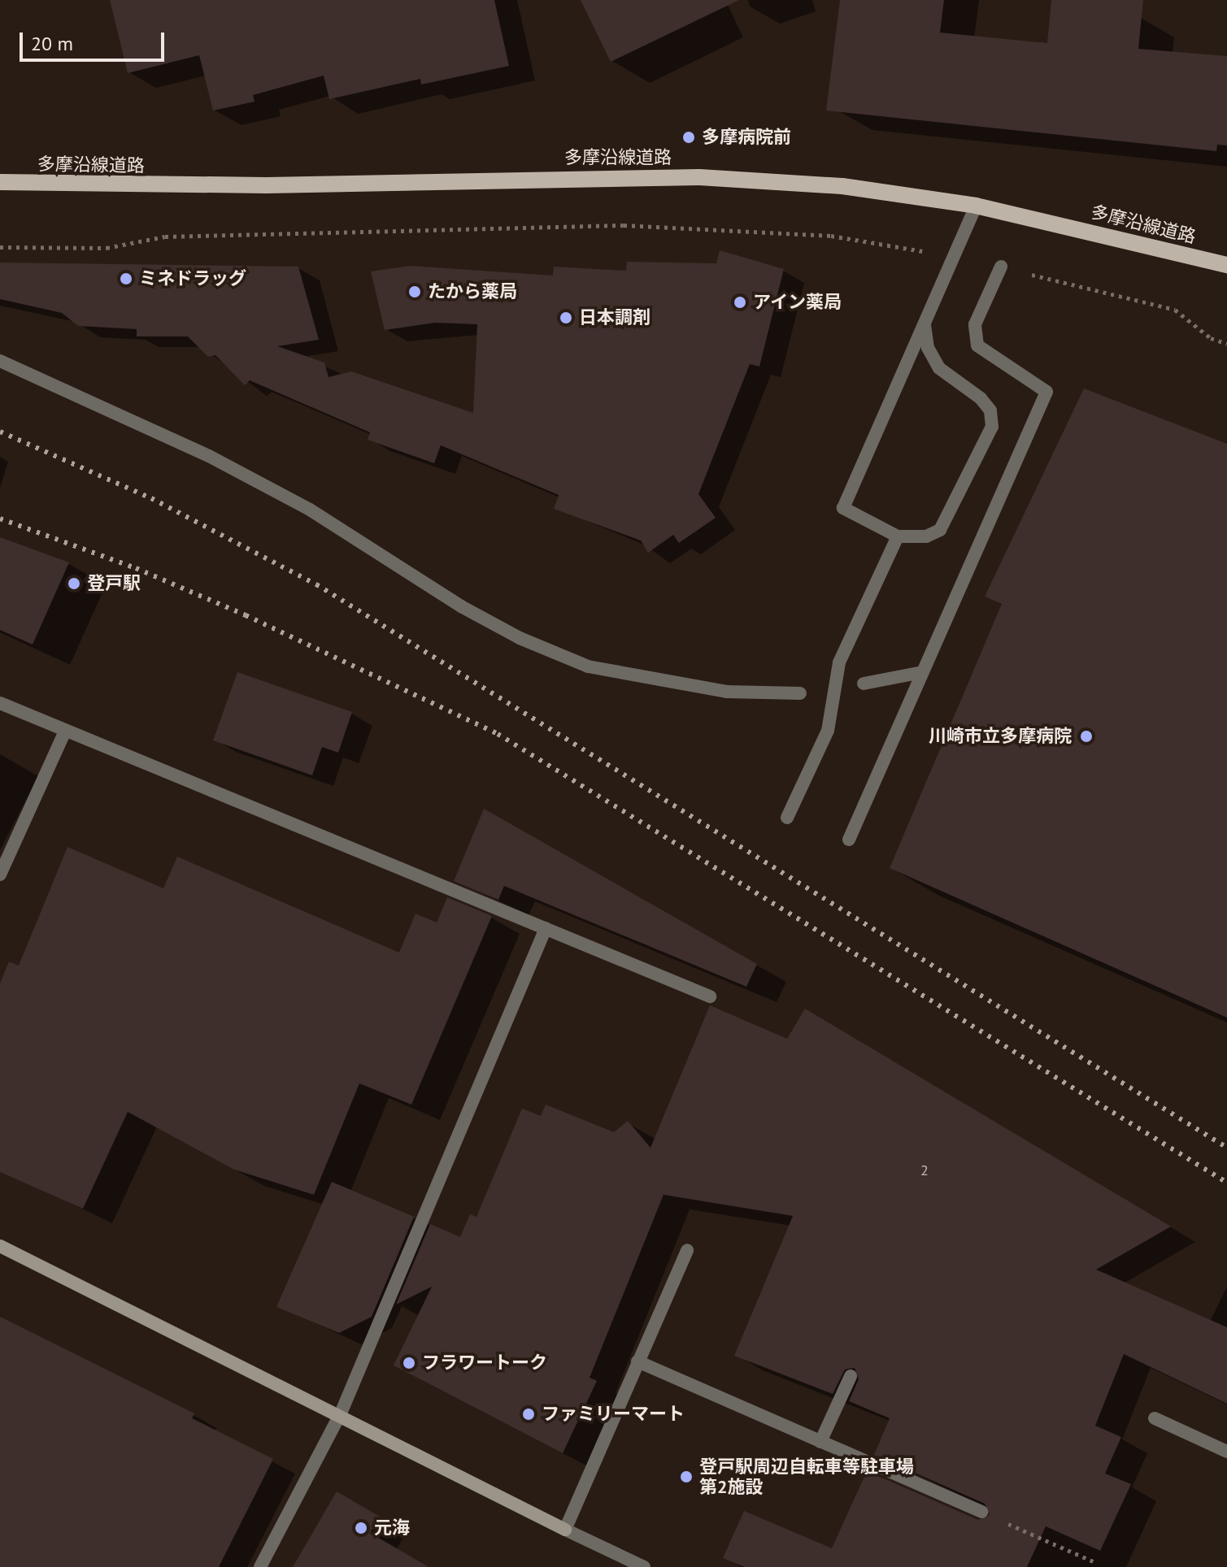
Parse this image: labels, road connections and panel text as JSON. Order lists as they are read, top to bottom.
{
  "streets": {
    "main road": ["多摩沿線道路"]
  },
  "places": [
    "多摩病院前",
    "ミネドラッグ",
    "たから薬局",
    "アイン薬局",
    "日本調剤",
    "登戸駅",
    "川崎市立多摩病院",
    "フラワートーク",
    "ファミリーマート",
    "登戸駅周辺自転車等駐車場 第2施設",
    "元海"
  ],
  "house_numbers": ["2"],
  "scale_bar": "20 m"
}
